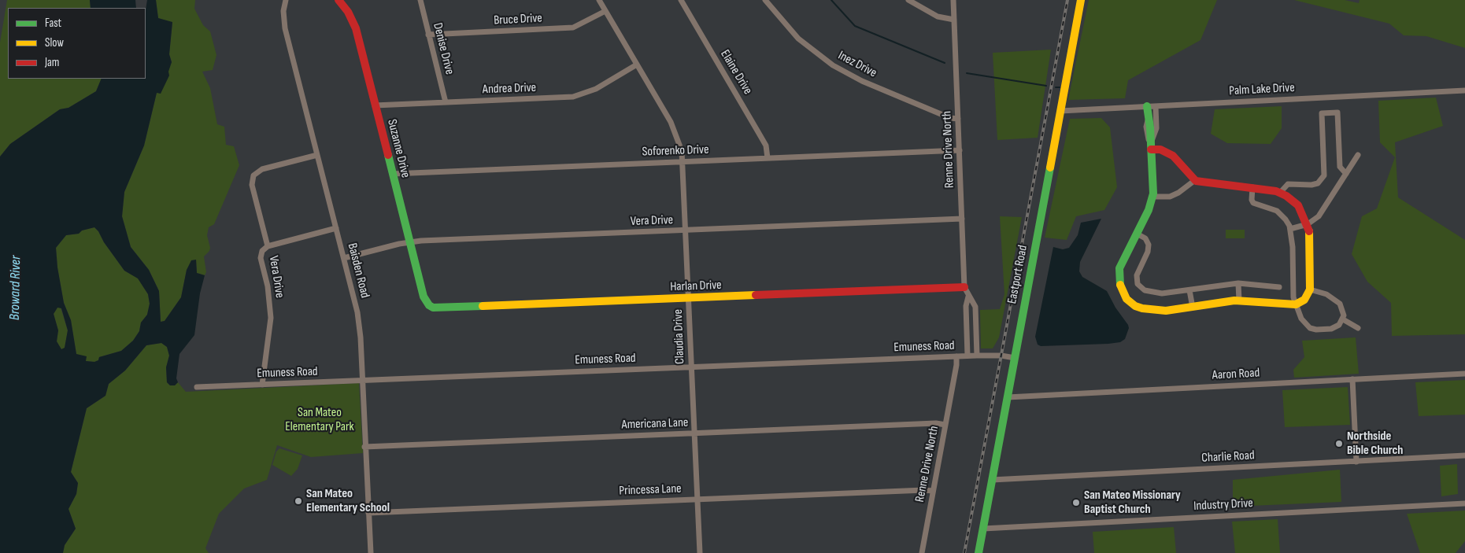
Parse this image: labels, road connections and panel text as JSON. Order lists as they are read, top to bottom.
{
  "streets": {
    "street": [
      "Bruce Drive",
      "Denise Drive",
      "Inez Drive",
      "Elaine Drive",
      "Andrea Drive",
      "Palm Lake Drive",
      "Suzanne Drive",
      "Renne Drive North",
      "Soforenko Drive",
      "Vera Drive",
      "Baisden Road",
      "Eastport Road",
      "Harlan Drive",
      "Claudia Drive",
      "Emuness Road",
      "Aaron Road",
      "Americana Lane",
      "Charlie Road",
      "Princessa Lane",
      "Industry Drive"
    ]
  },
  "crossings": [
    ["Bruce Drive", "Denise Drive"],
    ["Bruce Drive", "Claudia Drive"],
    ["Denise Drive", "Andrea Drive"],
    ["Inez Drive", "Renne Drive North"],
    ["Elaine Drive", "Soforenko Drive"],
    ["Andrea Drive", "Suzanne Drive"],
    ["Andrea Drive", "Claudia Drive"],
    ["Palm Lake Drive", "Eastport Road"],
    ["Suzanne Drive", "Soforenko Drive"],
    ["Suzanne Drive", "Vera Drive"],
    ["Suzanne Drive", "Harlan Drive"],
    ["Renne Drive North", "Soforenko Drive"],
    ["Renne Drive North", "Vera Drive"],
    ["Renne Drive North", "Harlan Drive"],
    ["Renne Drive North", "Emuness Road"],
    ["Renne Drive North", "Americana Lane"],
    ["Renne Drive North", "Princessa Lane"],
    ["Soforenko Drive", "Claudia Drive"],
    ["Vera Drive", "Baisden Road"],
    ["Vera Drive", "Claudia Drive"],
    ["Vera Drive", "Emuness Road"],
    ["Baisden Road", "Emuness Road"],
    ["Baisden Road", "Americana Lane"],
    ["Baisden Road", "Princessa Lane"],
    ["Eastport Road", "Emuness Road"],
    ["Eastport Road", "Aaron Road"],
    ["Eastport Road", "Charlie Road"],
    ["Eastport Road", "Industry Drive"],
    ["Harlan Drive", "Claudia Drive"],
    ["Claudia Drive", "Emuness Road"],
    ["Claudia Drive", "Americana Lane"],
    ["Claudia Drive", "Princessa Lane"]
  ],
  "water": ["Broward River"],
  "parks": ["San Mateo Elementary Park"],
  "places": ["Northside Bible Church", "San Mateo Elementary School", "San Mateo Missionary Baptist Church"],
  "legend": ["Fast", "Slow", "Jam"]
}
